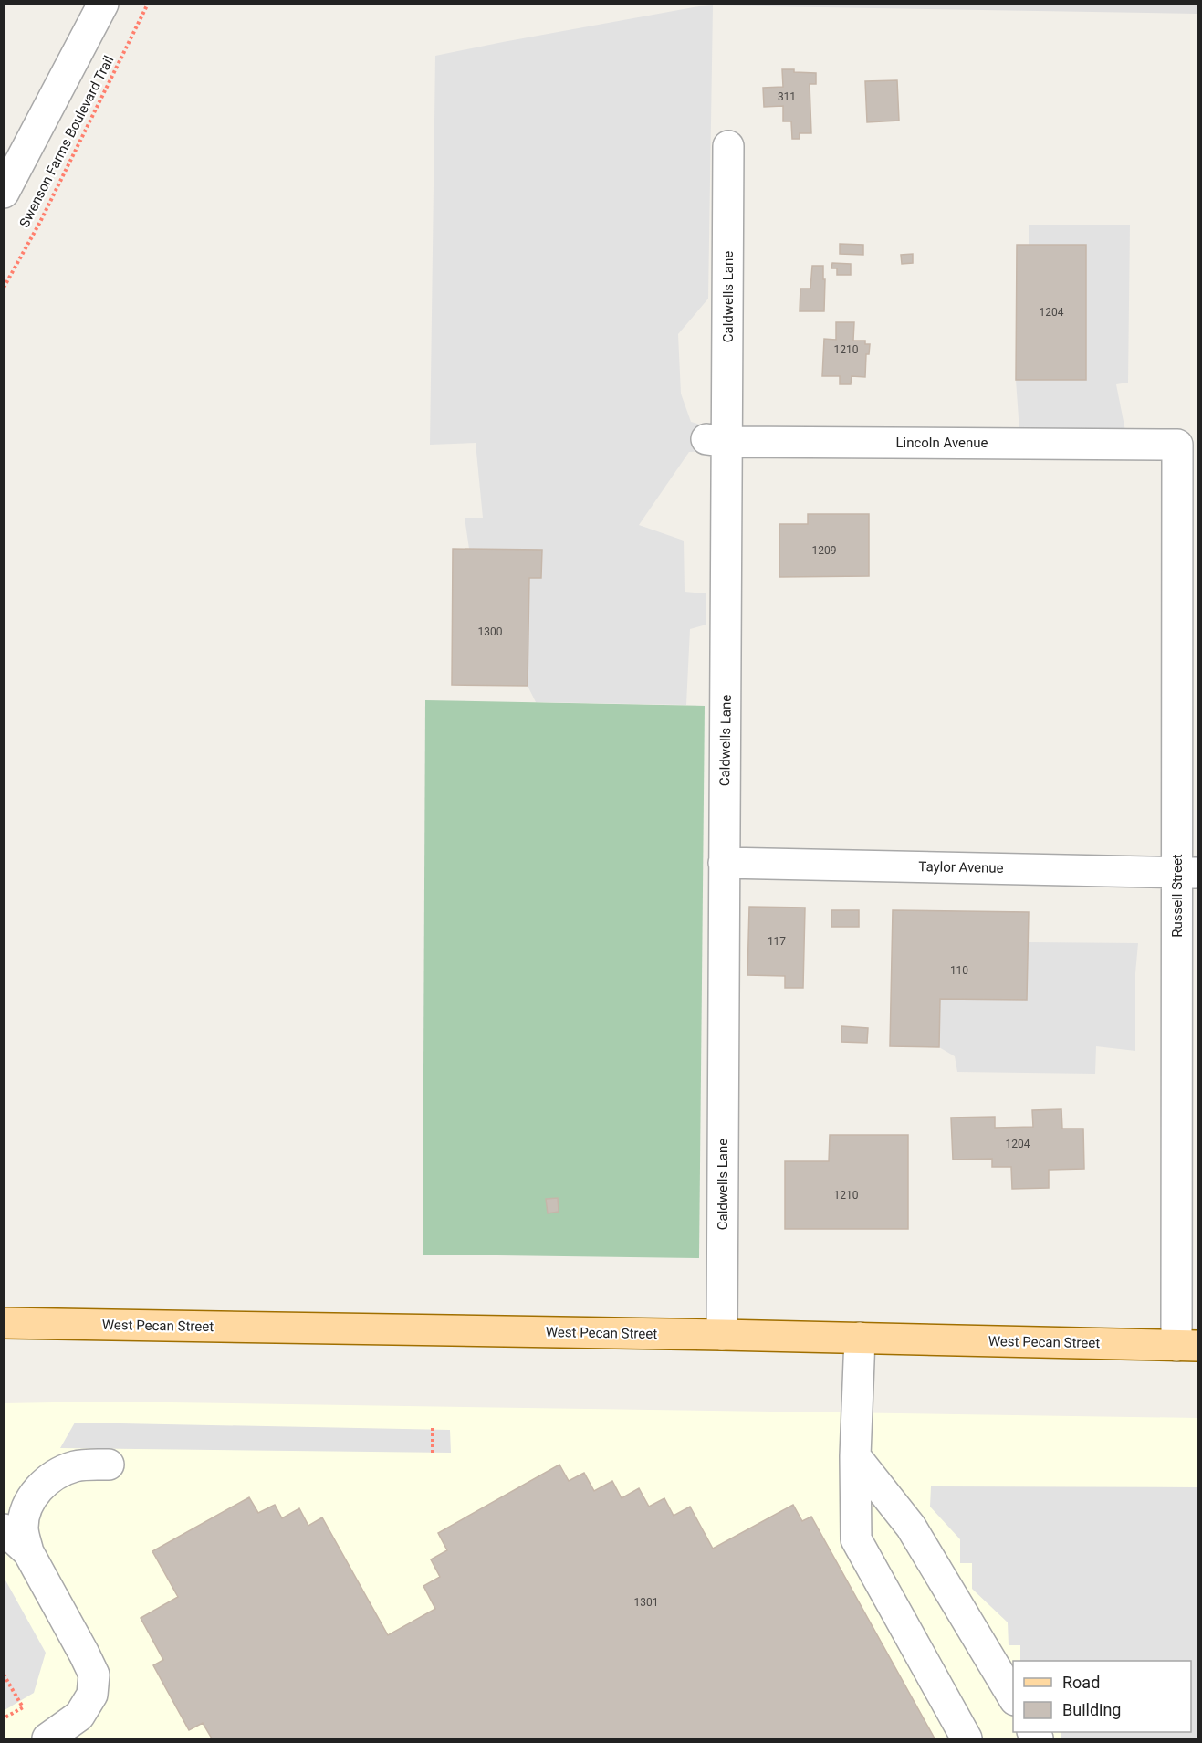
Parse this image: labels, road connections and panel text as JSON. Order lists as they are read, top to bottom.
{
  "streets": {
    "main road": ["West Pecan Street"],
    "street": [
      "Caldwells Lane",
      "Lincoln Avenue",
      "Taylor Avenue",
      "Russell Street"
    ],
    "path": ["Swenson Farms Boulevard Trail"]
  },
  "crossings": [
    ["Caldwells Lane", "Lincoln Avenue"],
    ["Caldwells Lane", "Taylor Avenue"],
    ["Caldwells Lane", "West Pecan Street"],
    ["Lincoln Avenue", "Russell Street"],
    ["Taylor Avenue", "Russell Street"],
    ["Russell Street", "West Pecan Street"]
  ],
  "house_numbers": [
    "311",
    "1204",
    "1210",
    "1209",
    "1300",
    "117",
    "110",
    "1204",
    "1210",
    "1301"
  ],
  "legend": ["Road", "Building"]
}
